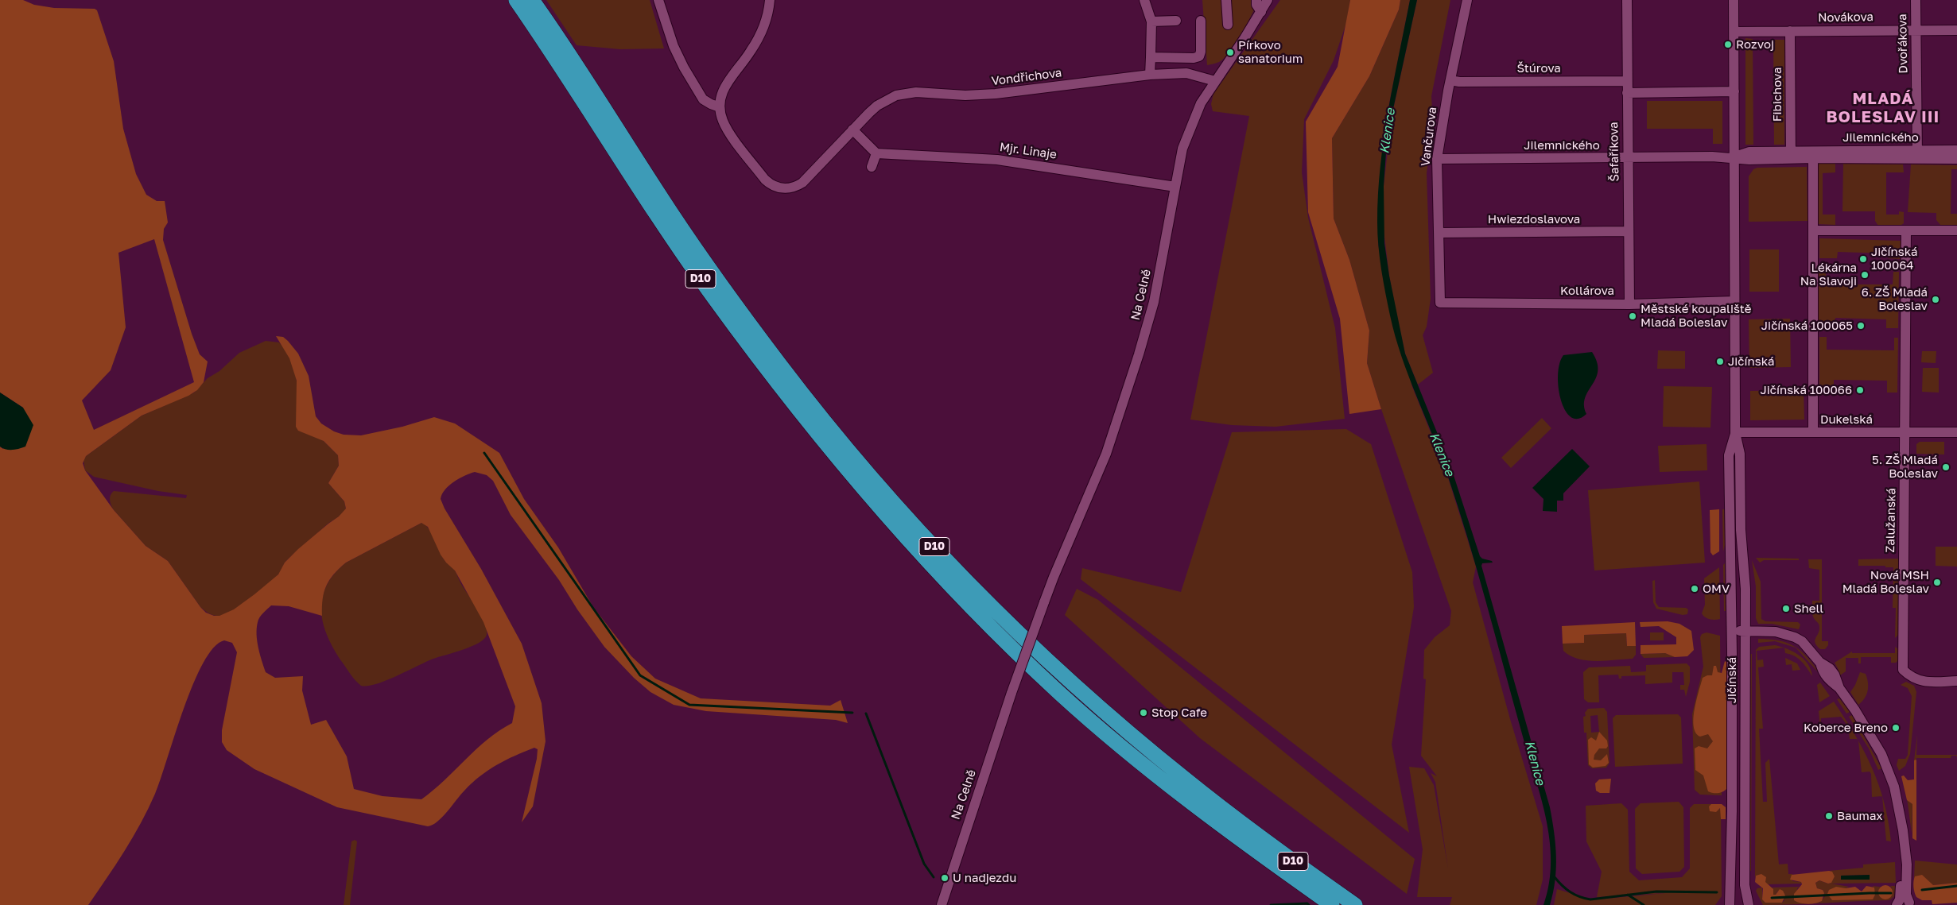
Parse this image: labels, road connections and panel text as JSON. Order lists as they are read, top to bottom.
{
  "streets": {
    "highway": ["D10"],
    "street": [
      "Novákova",
      "Dvořákova",
      "Štúrova",
      "Vondřichova",
      "Fibichova",
      "Vančurova",
      "Jilemnického",
      "Mjr. Linaje",
      "Šafaříkova",
      "Hwiezdoslavova",
      "Kollárova",
      "Na Celně",
      "Dukelská",
      "Zalužanská",
      "Jičínská"
    ]
  },
  "crossings": [
    ["Novákova", "Dvořákova"],
    ["Novákova", "Fibichova"],
    ["Novákova", "Jičínská"],
    ["Dvořákova", "Jilemnického"],
    ["Štúrova", "Vančurova"],
    ["Štúrova", "Šafaříkova"],
    ["Vondřichova", "Na Celně"],
    ["Fibichova", "Jilemnického"],
    ["Vančurova", "Jilemnického"],
    ["Vančurova", "Hwiezdoslavova"],
    ["Vančurova", "Kollárova"],
    ["Jilemnického", "Šafaříkova"],
    ["Jilemnického", "Jičínská"],
    ["Mjr. Linaje", "Na Celně"],
    ["Šafaříkova", "Hwiezdoslavova"],
    ["Šafaříkova", "Kollárova"],
    ["Kollárova", "Jičínská"],
    ["Dukelská", "Zalužanská"],
    ["Dukelská", "Jičínská"]
  ],
  "districts": ["MLADÁ BOLESLAV III"],
  "water": ["Klenice"],
  "places": [
    "Rozvoj",
    "Pírkovo sanatorium",
    "Jičínská 100064",
    "Lékárna Na Slavoji",
    "6. ZŠ Mladá Boleslav",
    "Městské koupaliště Mladá Boleslav",
    "Jičínská 100065",
    "Jičínská",
    "Jičínská 100066",
    "5. ZŠ Mladá Boleslav",
    "Nová MSH Mladá Boleslav",
    "OMV",
    "Shell",
    "Stop Cafe",
    "Koberce Breno",
    "Baumax",
    "U nadjezdu"
  ]
}
